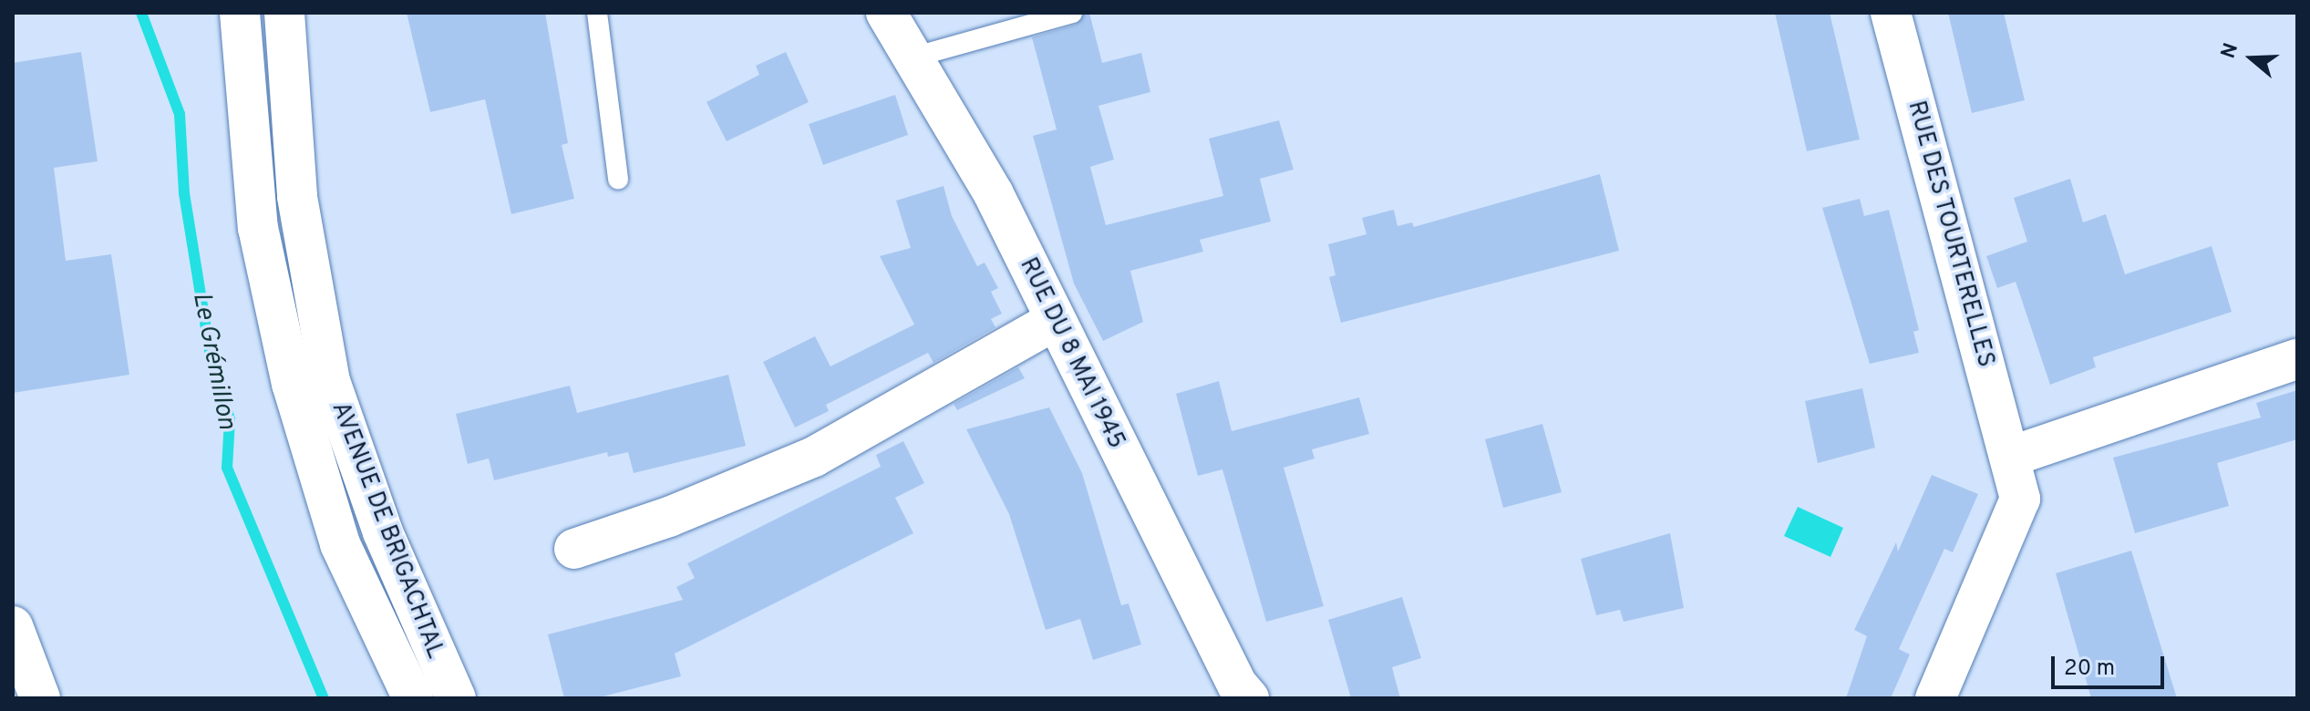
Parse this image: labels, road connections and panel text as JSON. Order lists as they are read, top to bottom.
{
  "streets": {
    "street": ["RUE DES TOURTERELLES", "RUE DU 8 MAI 1945", "AVENUE DE BRIGACHTAL"]
  },
  "water": ["Le Grémillon"],
  "scale_bar": "20 m",
  "north": "left"
}
